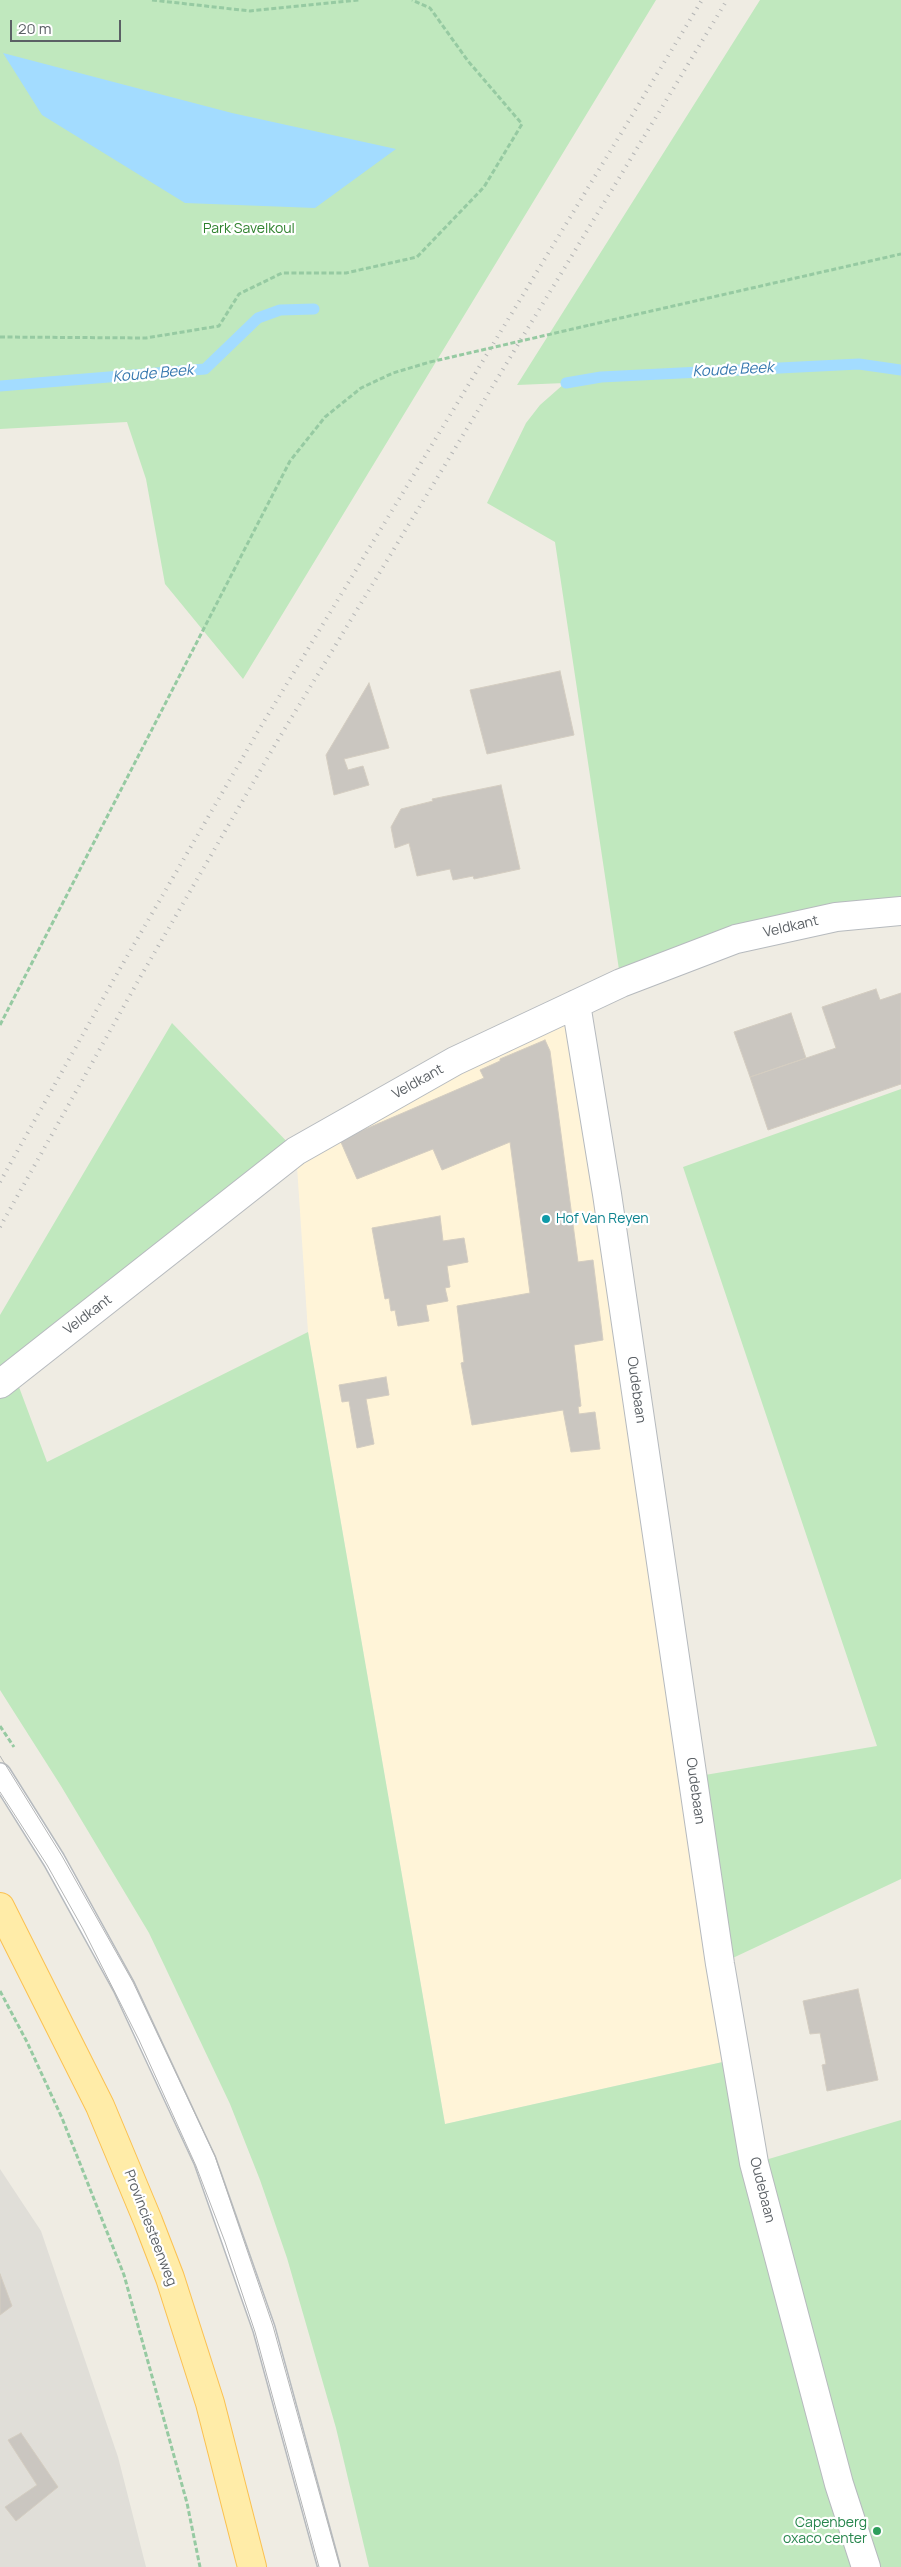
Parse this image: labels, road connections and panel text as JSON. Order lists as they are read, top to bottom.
{
  "streets": {
    "main road": ["Provinciesteenweg"],
    "street": ["Veldkant", "Oudebaan"]
  },
  "crossings": [
    ["Veldkant", "Oudebaan"]
  ],
  "water": ["Koude Beek"],
  "parks": ["Park Savelkoul"],
  "places": ["Hof Van Reyen", "Capenberg oxaco center"],
  "scale_bar": "20 m"
}
